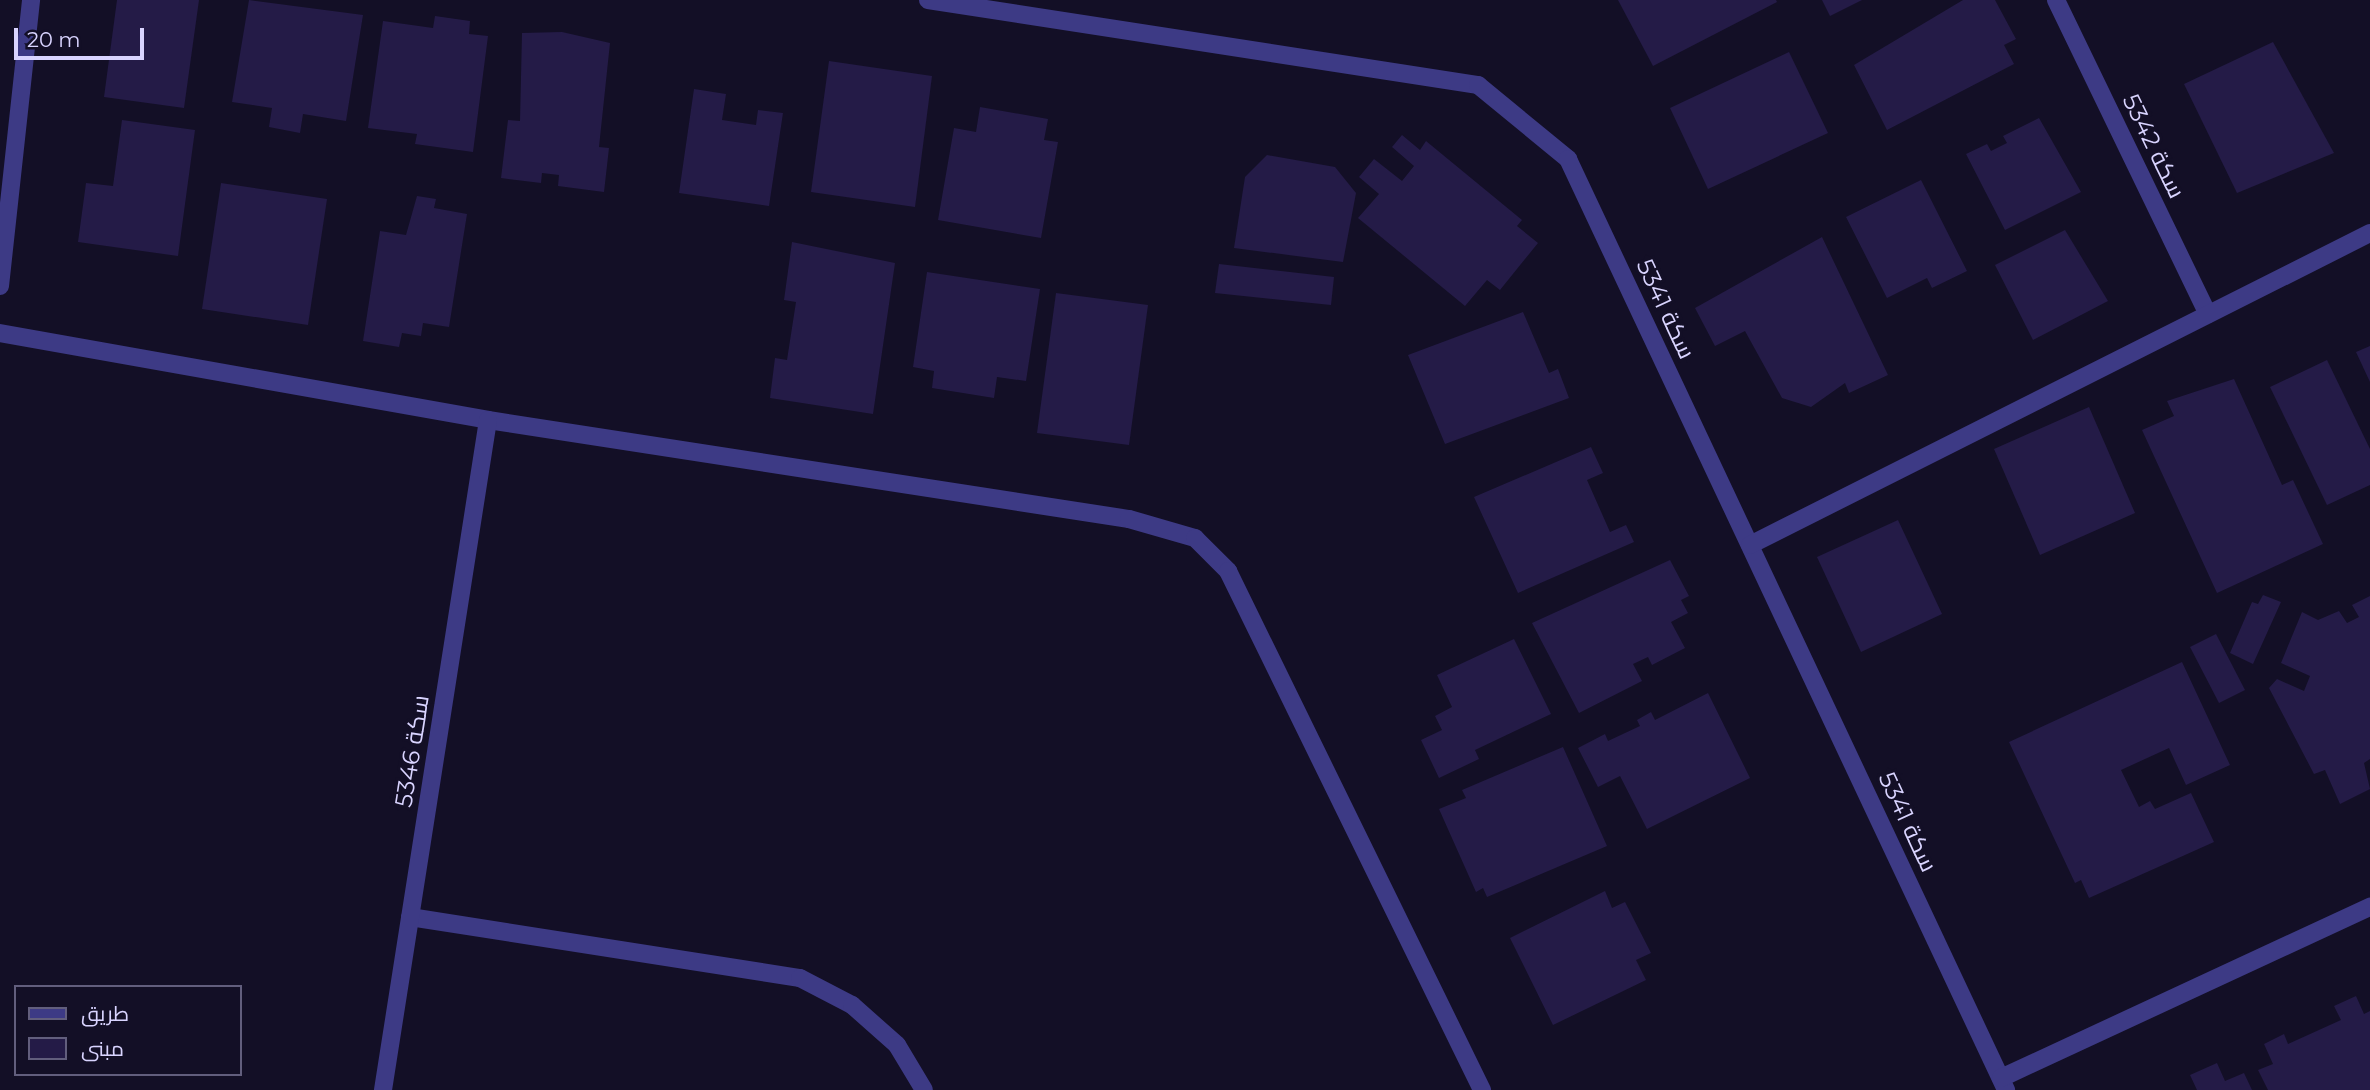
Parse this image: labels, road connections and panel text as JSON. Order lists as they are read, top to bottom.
{
  "streets": {
    "street": ["سكة 5342", "سكة 5341", "سكة 5346"]
  },
  "legend": ["طريق", "مبنى"],
  "scale_bar": "20 m"
}
